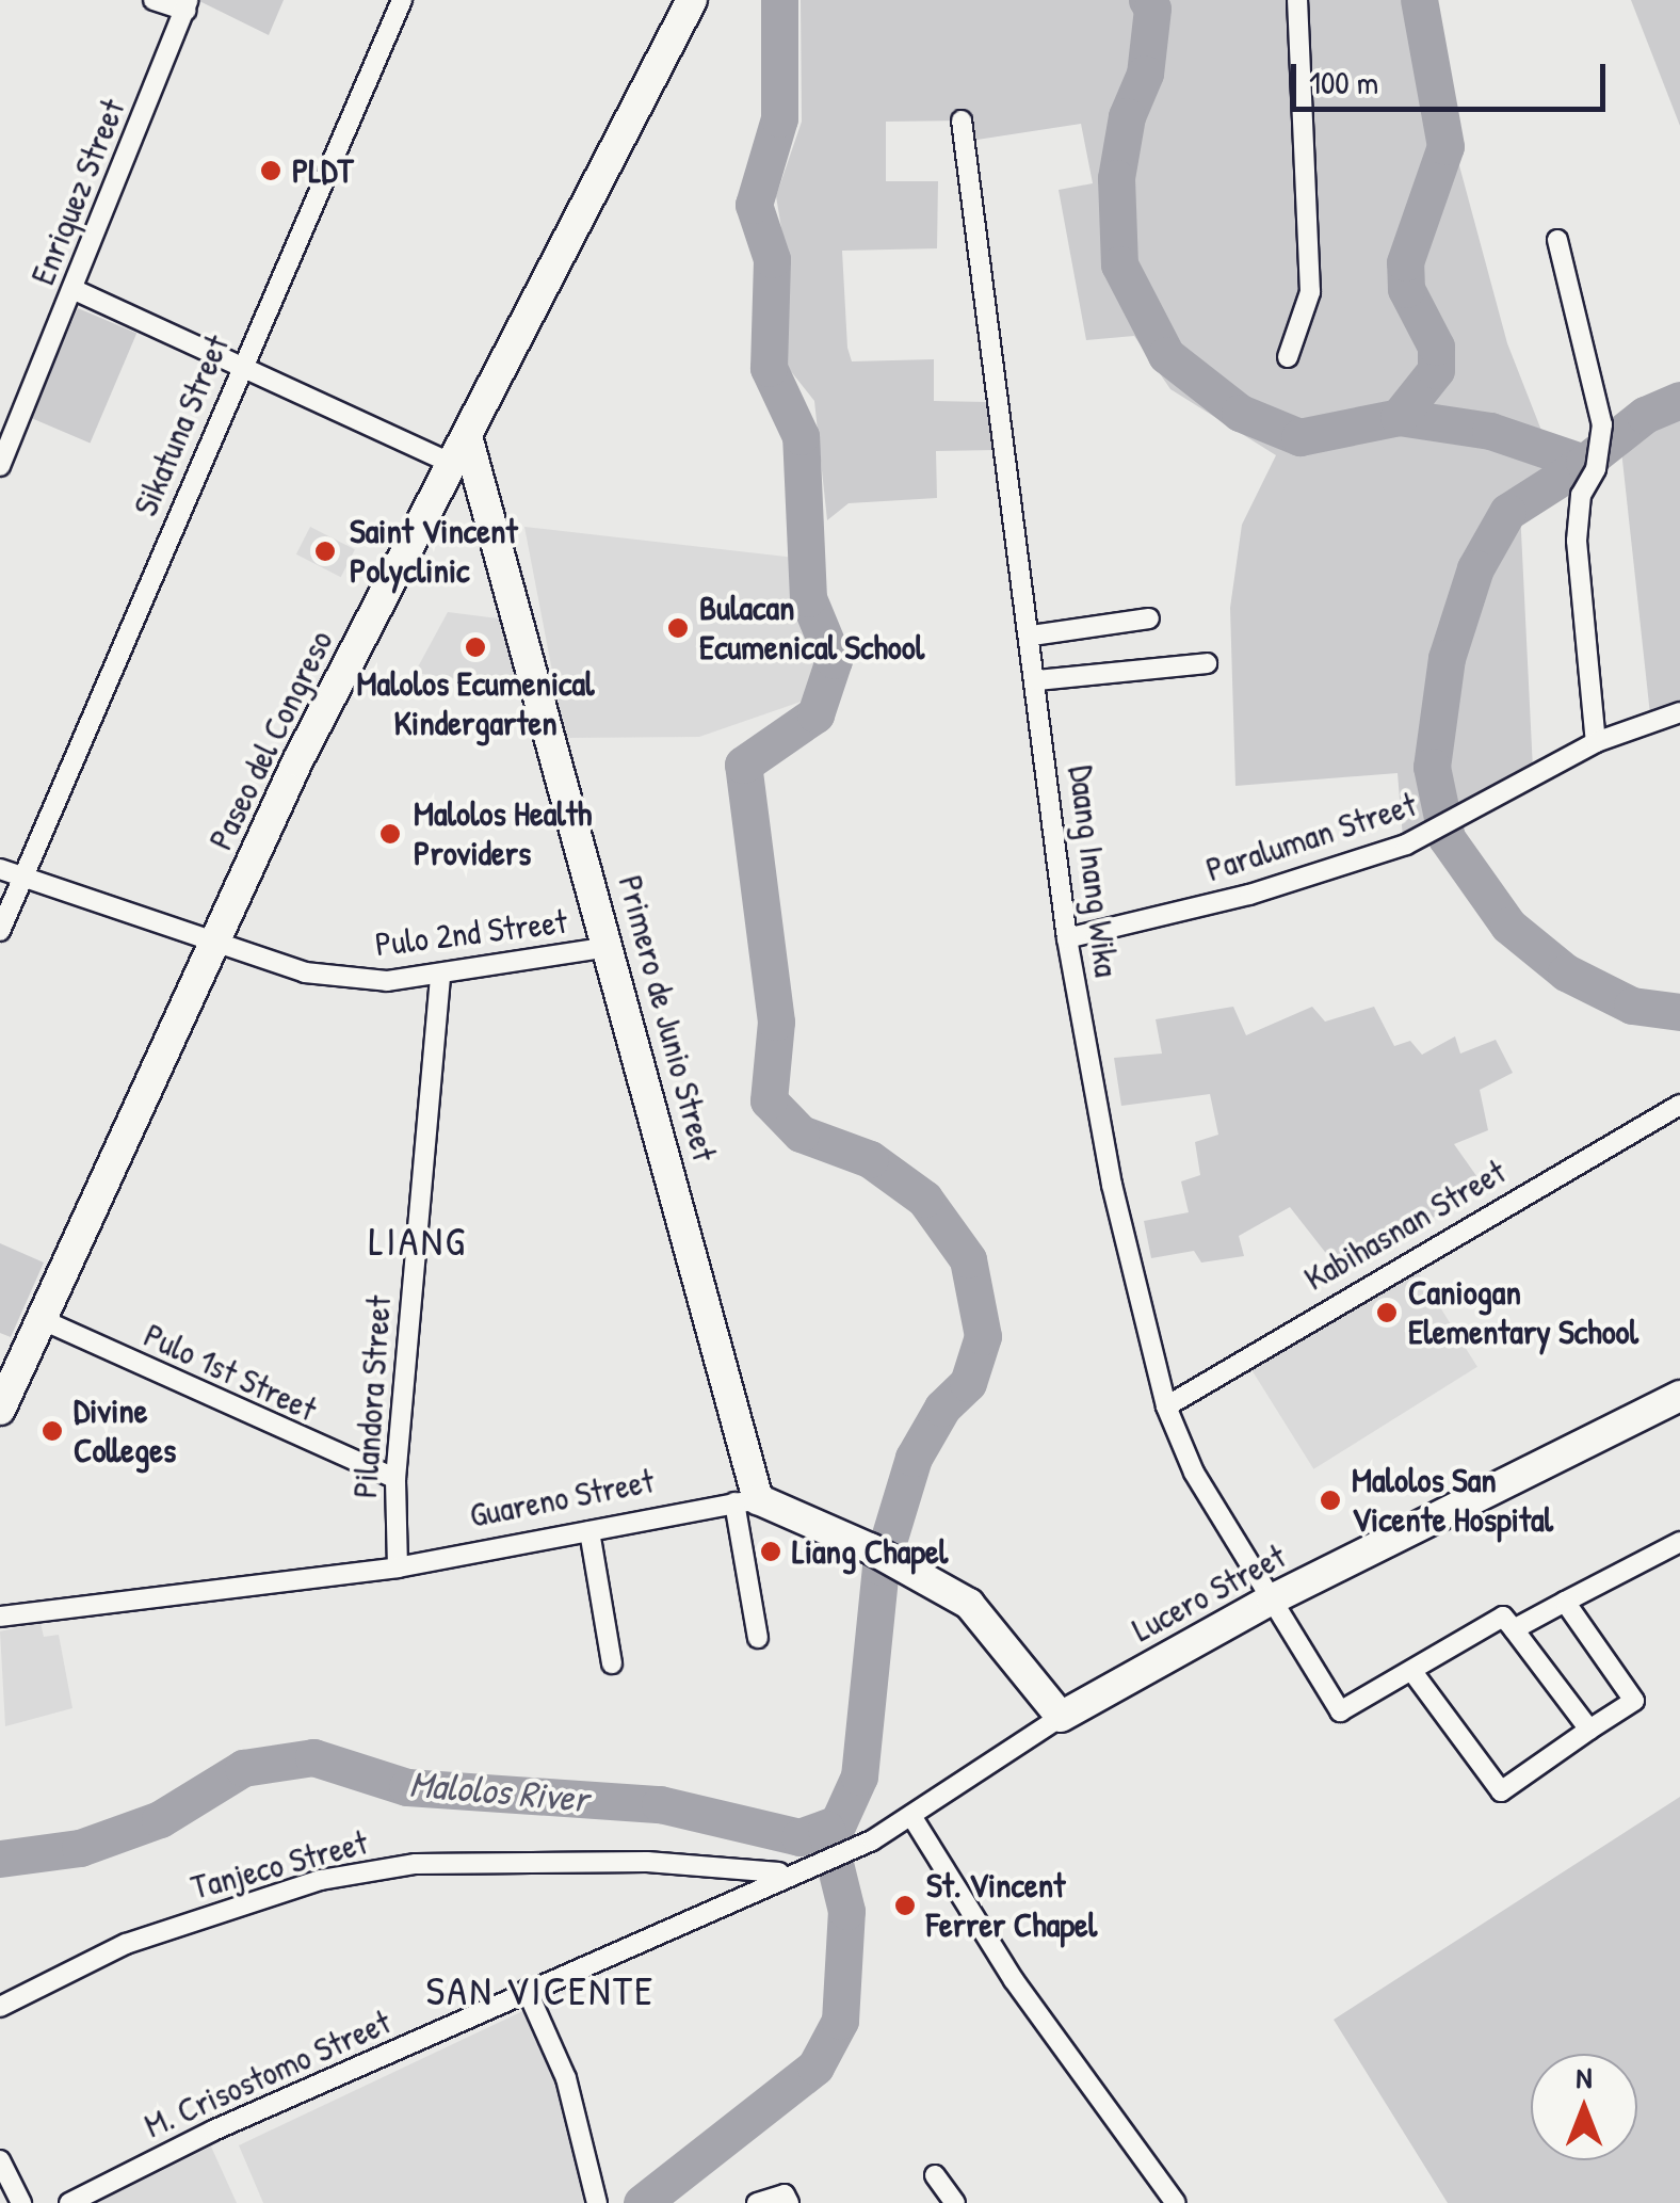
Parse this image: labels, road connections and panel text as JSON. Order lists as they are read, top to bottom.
{
  "streets": {
    "street": [
      "Enriquez Street",
      "Sikatuna Street",
      "Paseo del Congreso",
      "Paraluman Street",
      "Daang Inang Wika",
      "Pulo 2nd Street",
      "Primero de Junio Street",
      "Kabihasnan Street",
      "Pulo 1st Street",
      "Pilandora Street",
      "Guareno Street",
      "Lucero Street",
      "Tanjeco Street",
      "M. Crisostomo Street"
    ]
  },
  "crossings": [
    ["Sikatuna Street", "Pulo 2nd Street"],
    ["Paseo del Congreso", "Pulo 2nd Street"],
    ["Paseo del Congreso", "Primero de Junio Street"],
    ["Paseo del Congreso", "Pulo 1st Street"],
    ["Paraluman Street", "Daang Inang Wika"],
    ["Daang Inang Wika", "Kabihasnan Street"],
    ["Daang Inang Wika", "Lucero Street"],
    ["Pulo 2nd Street", "Primero de Junio Street"],
    ["Pulo 2nd Street", "Pilandora Street"],
    ["Primero de Junio Street", "Guareno Street"],
    ["Pulo 1st Street", "Pilandora Street"],
    ["Pilandora Street", "Guareno Street"],
    ["Lucero Street", "Tanjeco Street"],
    ["Lucero Street", "M. Crisostomo Street"],
    ["Tanjeco Street", "M. Crisostomo Street"]
  ],
  "districts": ["LIANG", "SAN VICENTE"],
  "water": ["Malolos River"],
  "places": [
    "PLDT",
    "Saint Vincent Polyclinic",
    "Bulacan Ecumenical School",
    "Malolos Ecumenical Kindergarten",
    "Malolos Health Providers",
    "Caniogan Elementary School",
    "Divine Colleges",
    "Malolos San Vicente Hospital",
    "Liang Chapel",
    "St. Vincent Ferrer Chapel"
  ],
  "scale_bar": "100 m",
  "north": "top"
}
